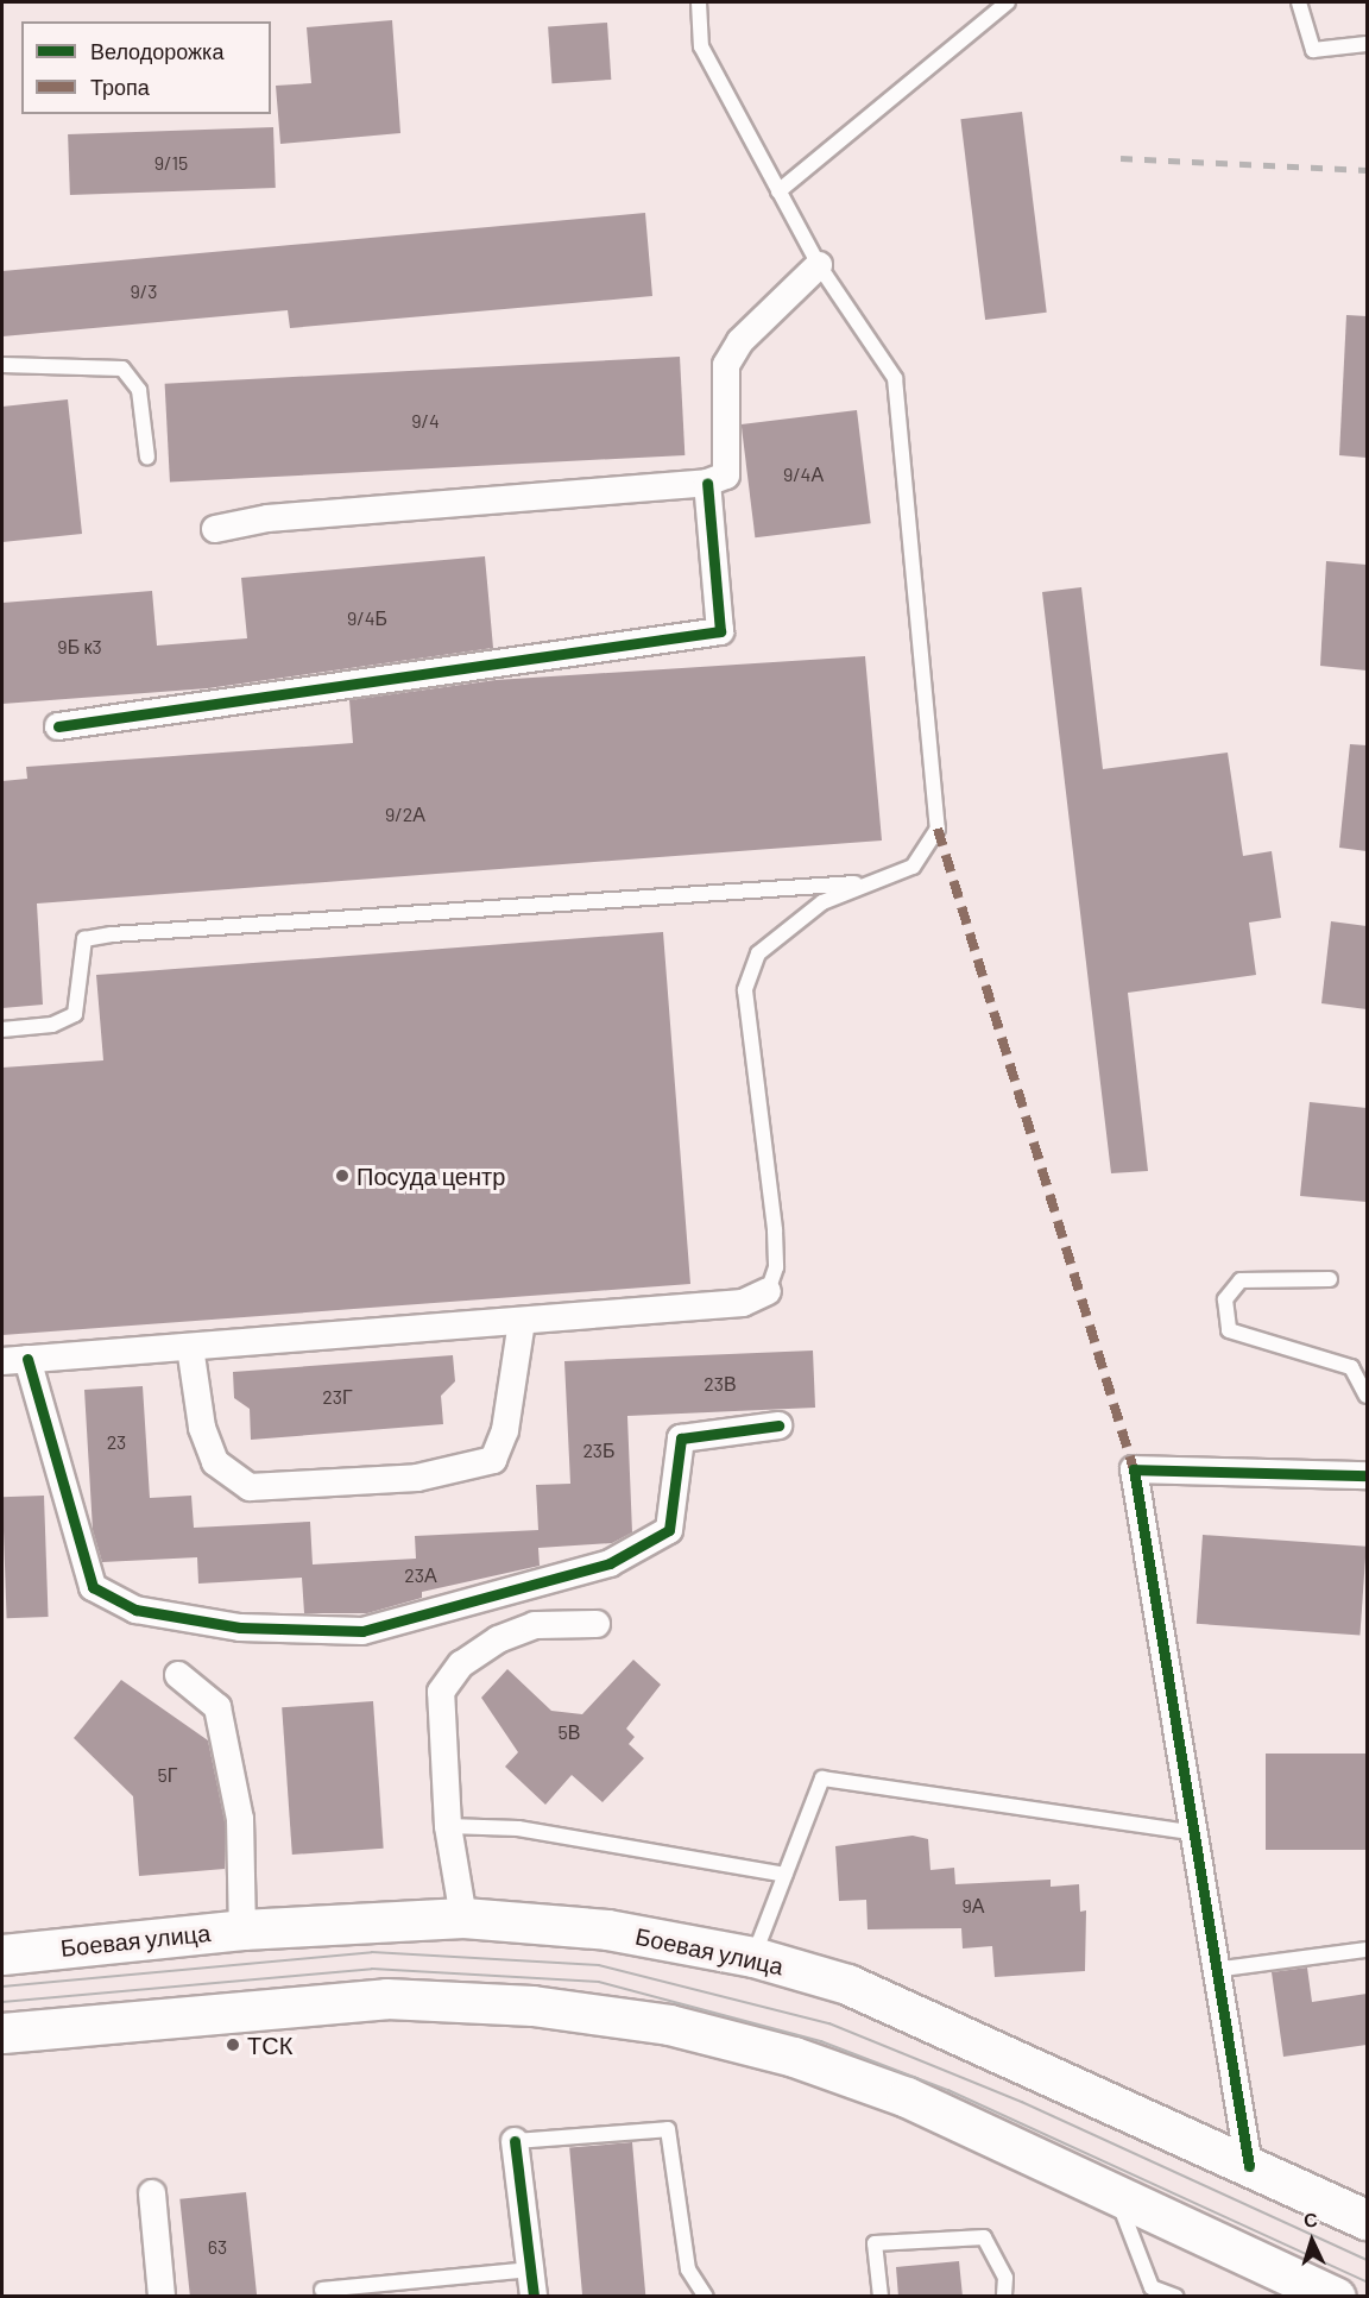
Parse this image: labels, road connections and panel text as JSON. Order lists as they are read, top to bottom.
{
  "streets": {
    "main road": ["Боевая улица"]
  },
  "places": ["Посуда центр", "ТСК"],
  "house_numbers": [
    "9/15",
    "9/3",
    "9/4",
    "9/4А",
    "9/4Б",
    "9Б к3",
    "9/2А",
    "23В",
    "23Г",
    "23",
    "23Б",
    "23А",
    "5В",
    "5Г",
    "9А",
    "63"
  ],
  "legend": ["Велодорожка", "Тропа"],
  "north": "top"
}
